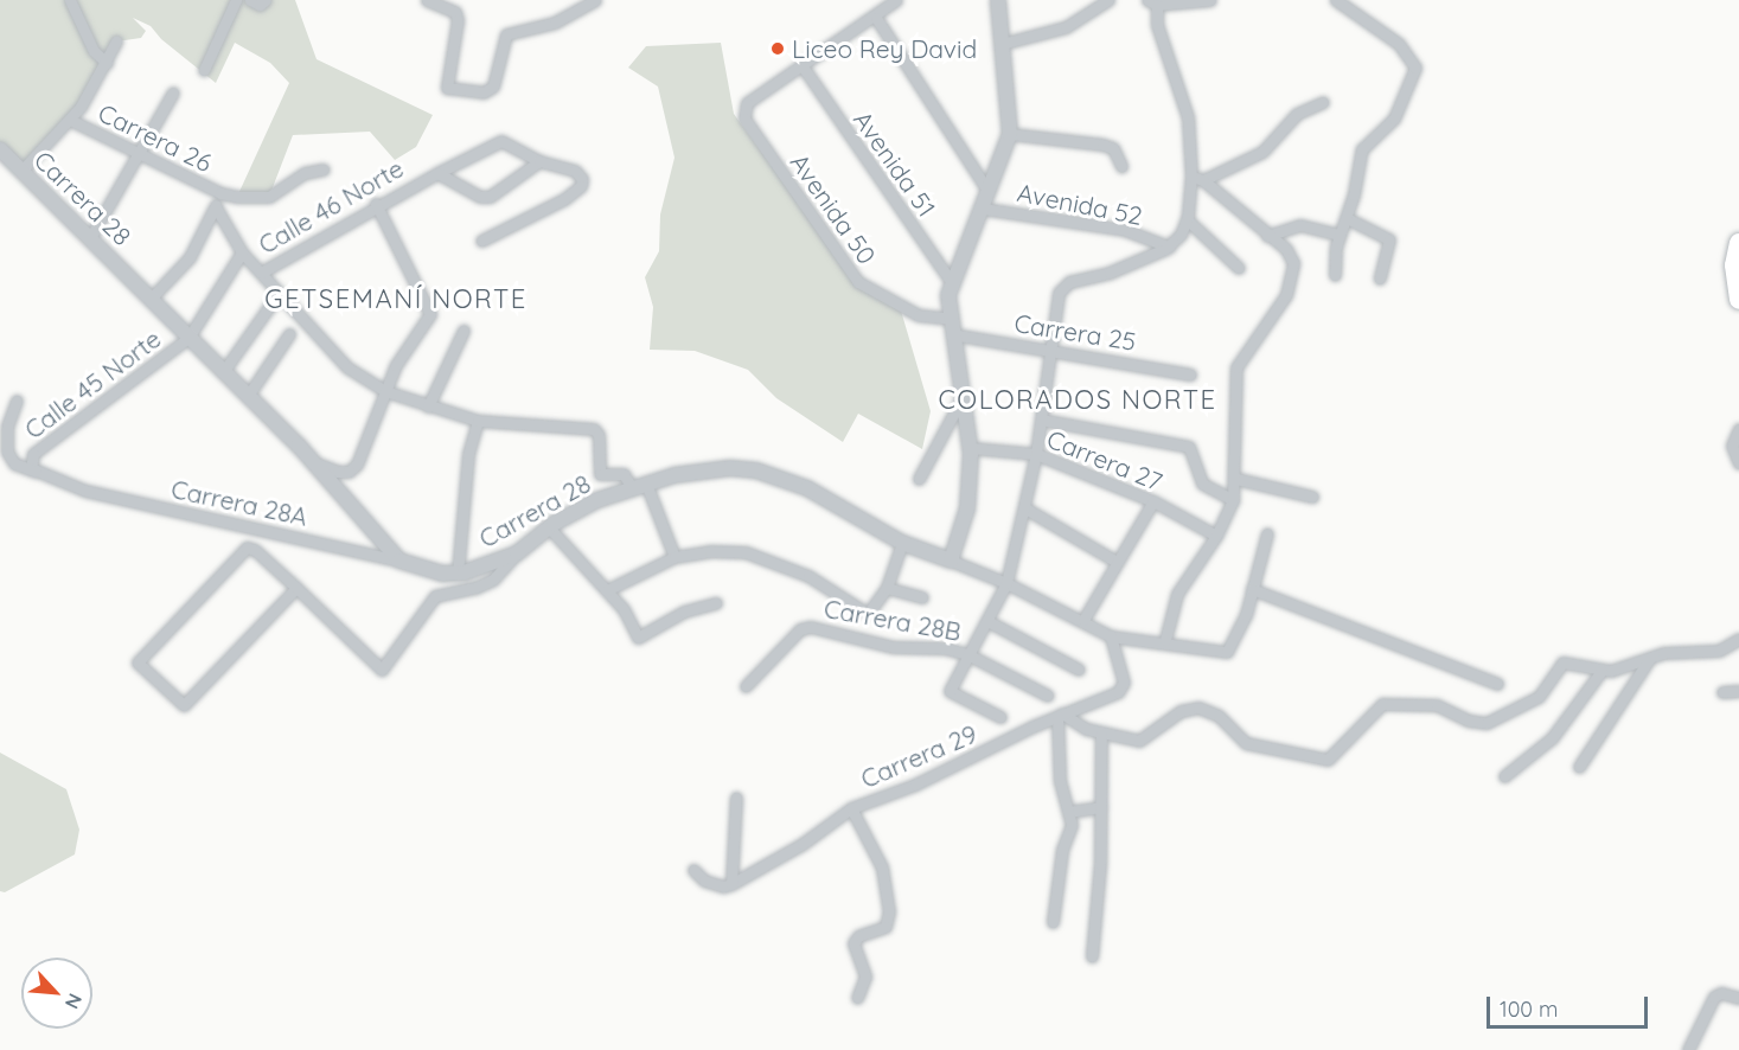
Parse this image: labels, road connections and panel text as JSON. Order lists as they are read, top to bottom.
{
  "streets": {
    "street": [
      "Carrera 26",
      "Avenida 51",
      "Carrera 28",
      "Avenida 52",
      "Calle 46 Norte",
      "Avenida 50",
      "Carrera 25",
      "Calle 45 Norte",
      "Carrera 27",
      "Carrera 28A",
      "Carrera 28B",
      "Carrera 29"
    ]
  },
  "crossings": [
    ["Carrera 26", "Carrera 28"],
    ["Carrera 26", "Calle 46 Norte"],
    ["Avenida 51", "Avenida 50"],
    ["Carrera 28", "Calle 45 Norte"],
    ["Carrera 28", "Carrera 28A"],
    ["Carrera 28", "Carrera 29"],
    ["Calle 45 Norte", "Carrera 28A"]
  ],
  "districts": ["GETSEMANÍ NORTE", "COLORADOS NORTE"],
  "places": ["Liceo Rey David"],
  "scale_bar": "100 m",
  "north": "bottom right"
}
